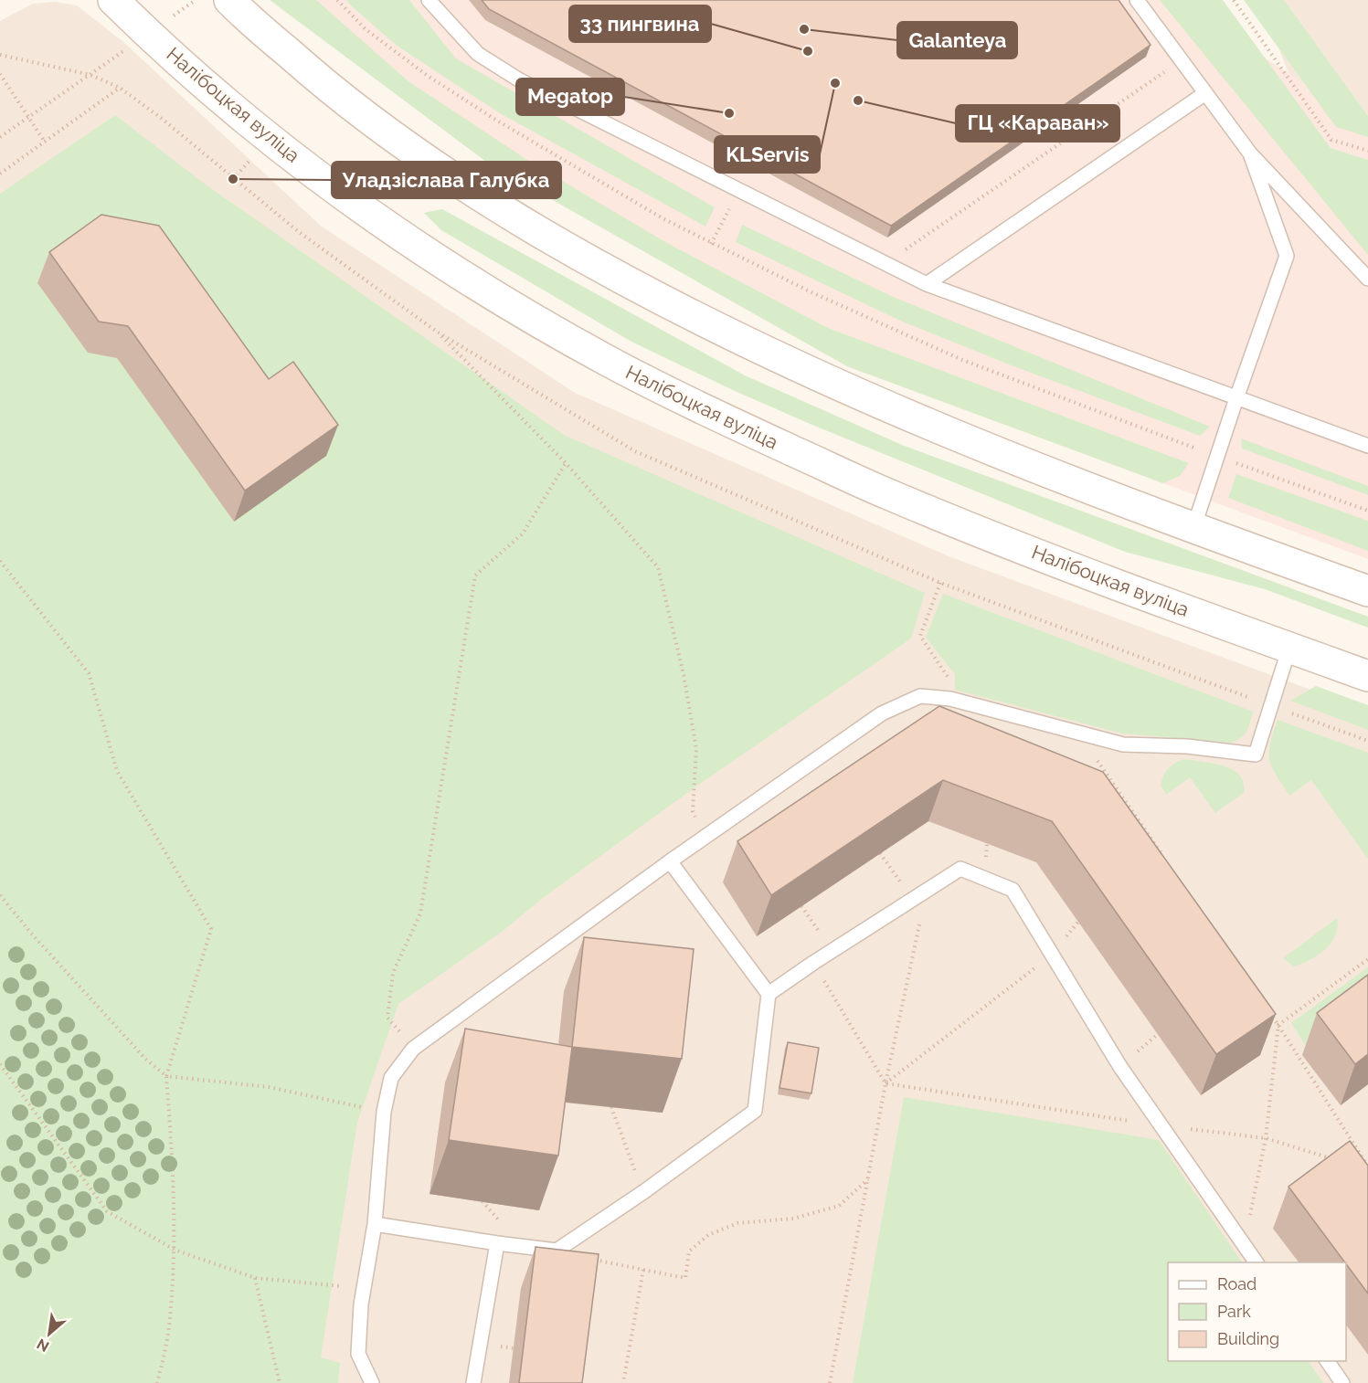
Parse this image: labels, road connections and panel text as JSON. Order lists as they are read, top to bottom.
{
  "streets": {
    "main road": ["Налібоцкая вуліца"]
  },
  "places": [
    "Galanteya",
    "33 пингвина",
    "KLServis",
    "ГЦ «Караван»",
    "Megatop",
    "Уладзіслава Галубка"
  ],
  "legend": ["Road", "Park", "Building"],
  "north": "bottom left"
}
